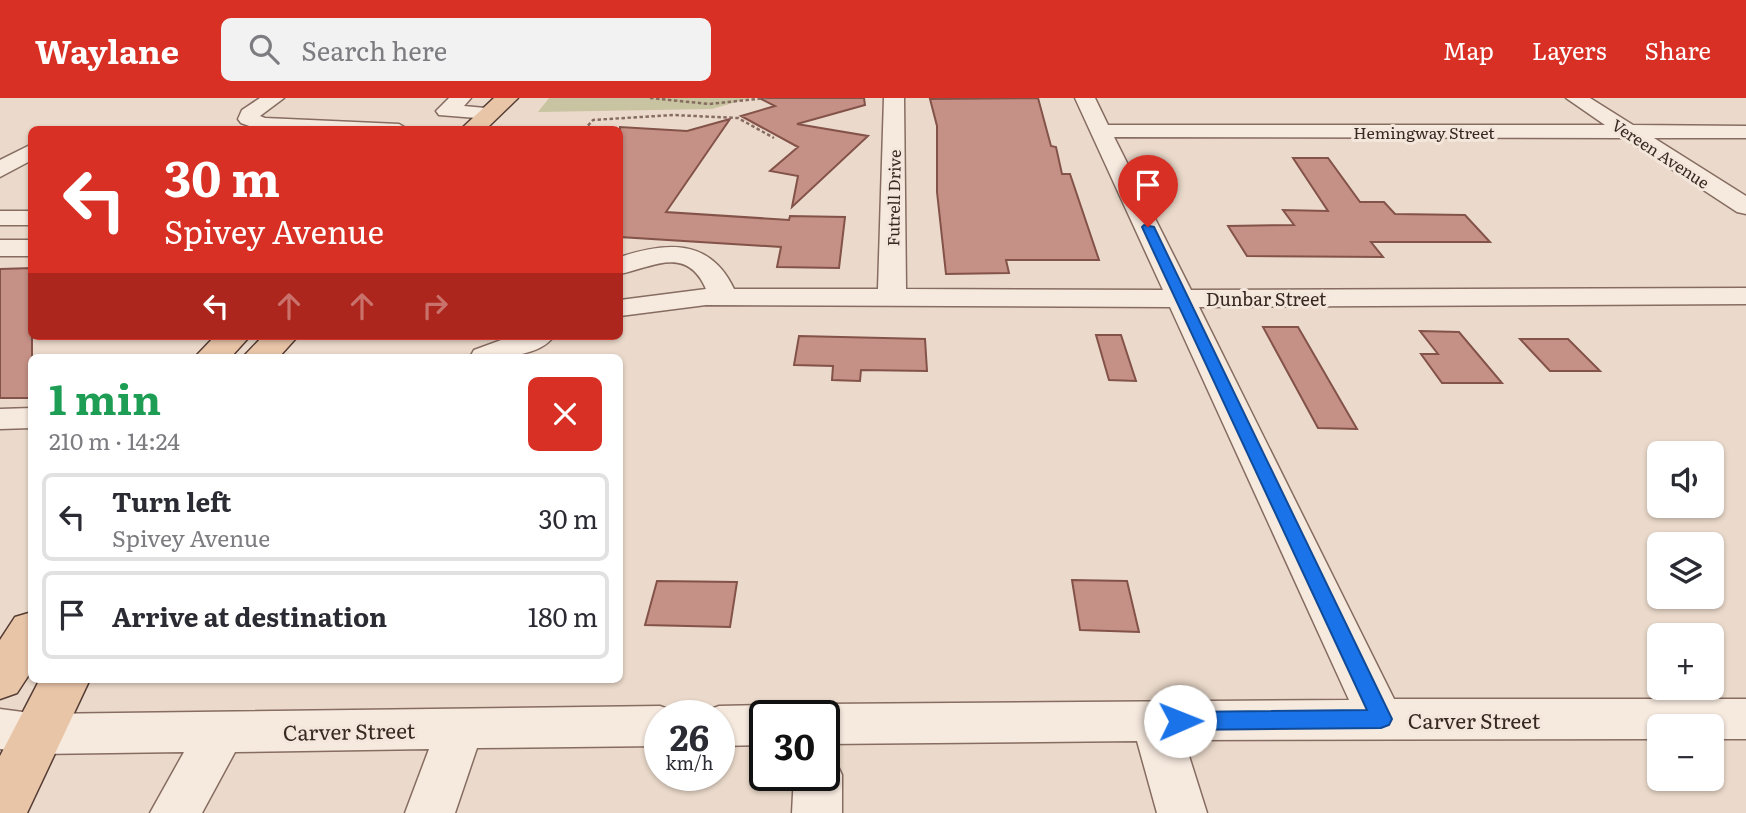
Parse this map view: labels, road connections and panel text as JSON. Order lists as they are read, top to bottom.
{
  "streets": {
    "street": [
      "Hemingway Street",
      "Vereen Avenue",
      "Futrell Drive",
      "Dunbar Street",
      "Carver Street"
    ]
  },
  "crossings": [
    ["Hemingway Street", "Vereen Avenue"],
    ["Futrell Drive", "Dunbar Street"]
  ],
  "page": {
    "header": "Waylane",
    "search": "Search here",
    "nav": ["Map", "Layers", "Share"],
    "turn": ["30 m", "Spivey Avenue"],
    "heading": ["1 min", "210 m · 14:24"],
    "map_buttons": ["+", "−"],
    "list": [
      {
        "name": "Turn left",
        "note": "Spivey Avenue",
        "value": "30 m"
      },
      {
        "name": "Arrive at destination",
        "value": "180 m"
      }
    ],
    "speed": "26 km/h",
    "limit": "30"
  }
}
